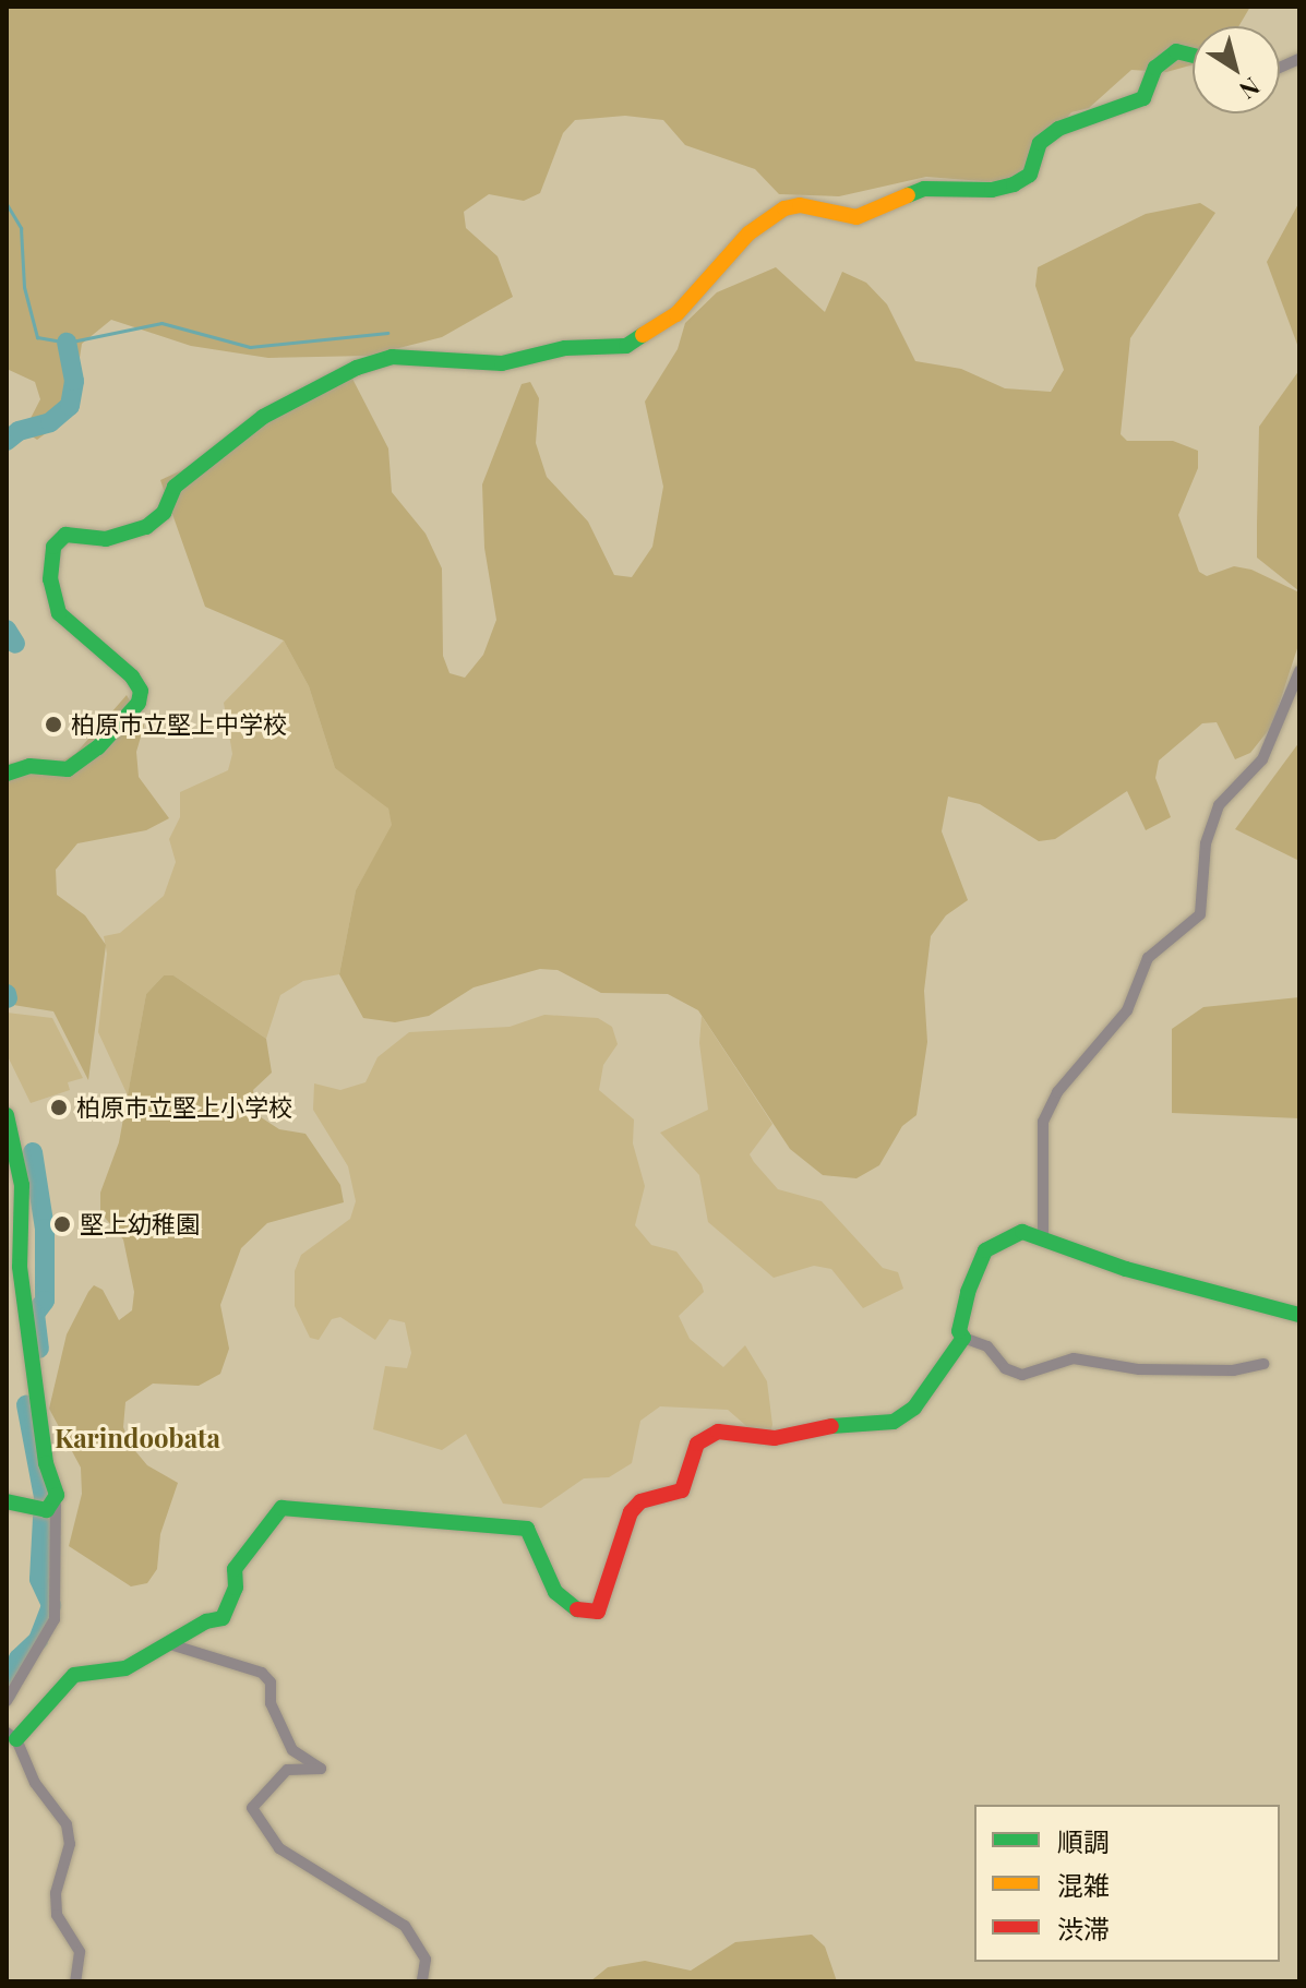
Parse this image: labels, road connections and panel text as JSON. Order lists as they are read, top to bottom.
{
  "districts": ["Karindoobata"],
  "places": ["柏原市立堅上中学校", "柏原市立堅上小学校", "堅上幼稚園"],
  "legend": ["順調", "混雑", "渋滞"],
  "north": "bottom right"
}
